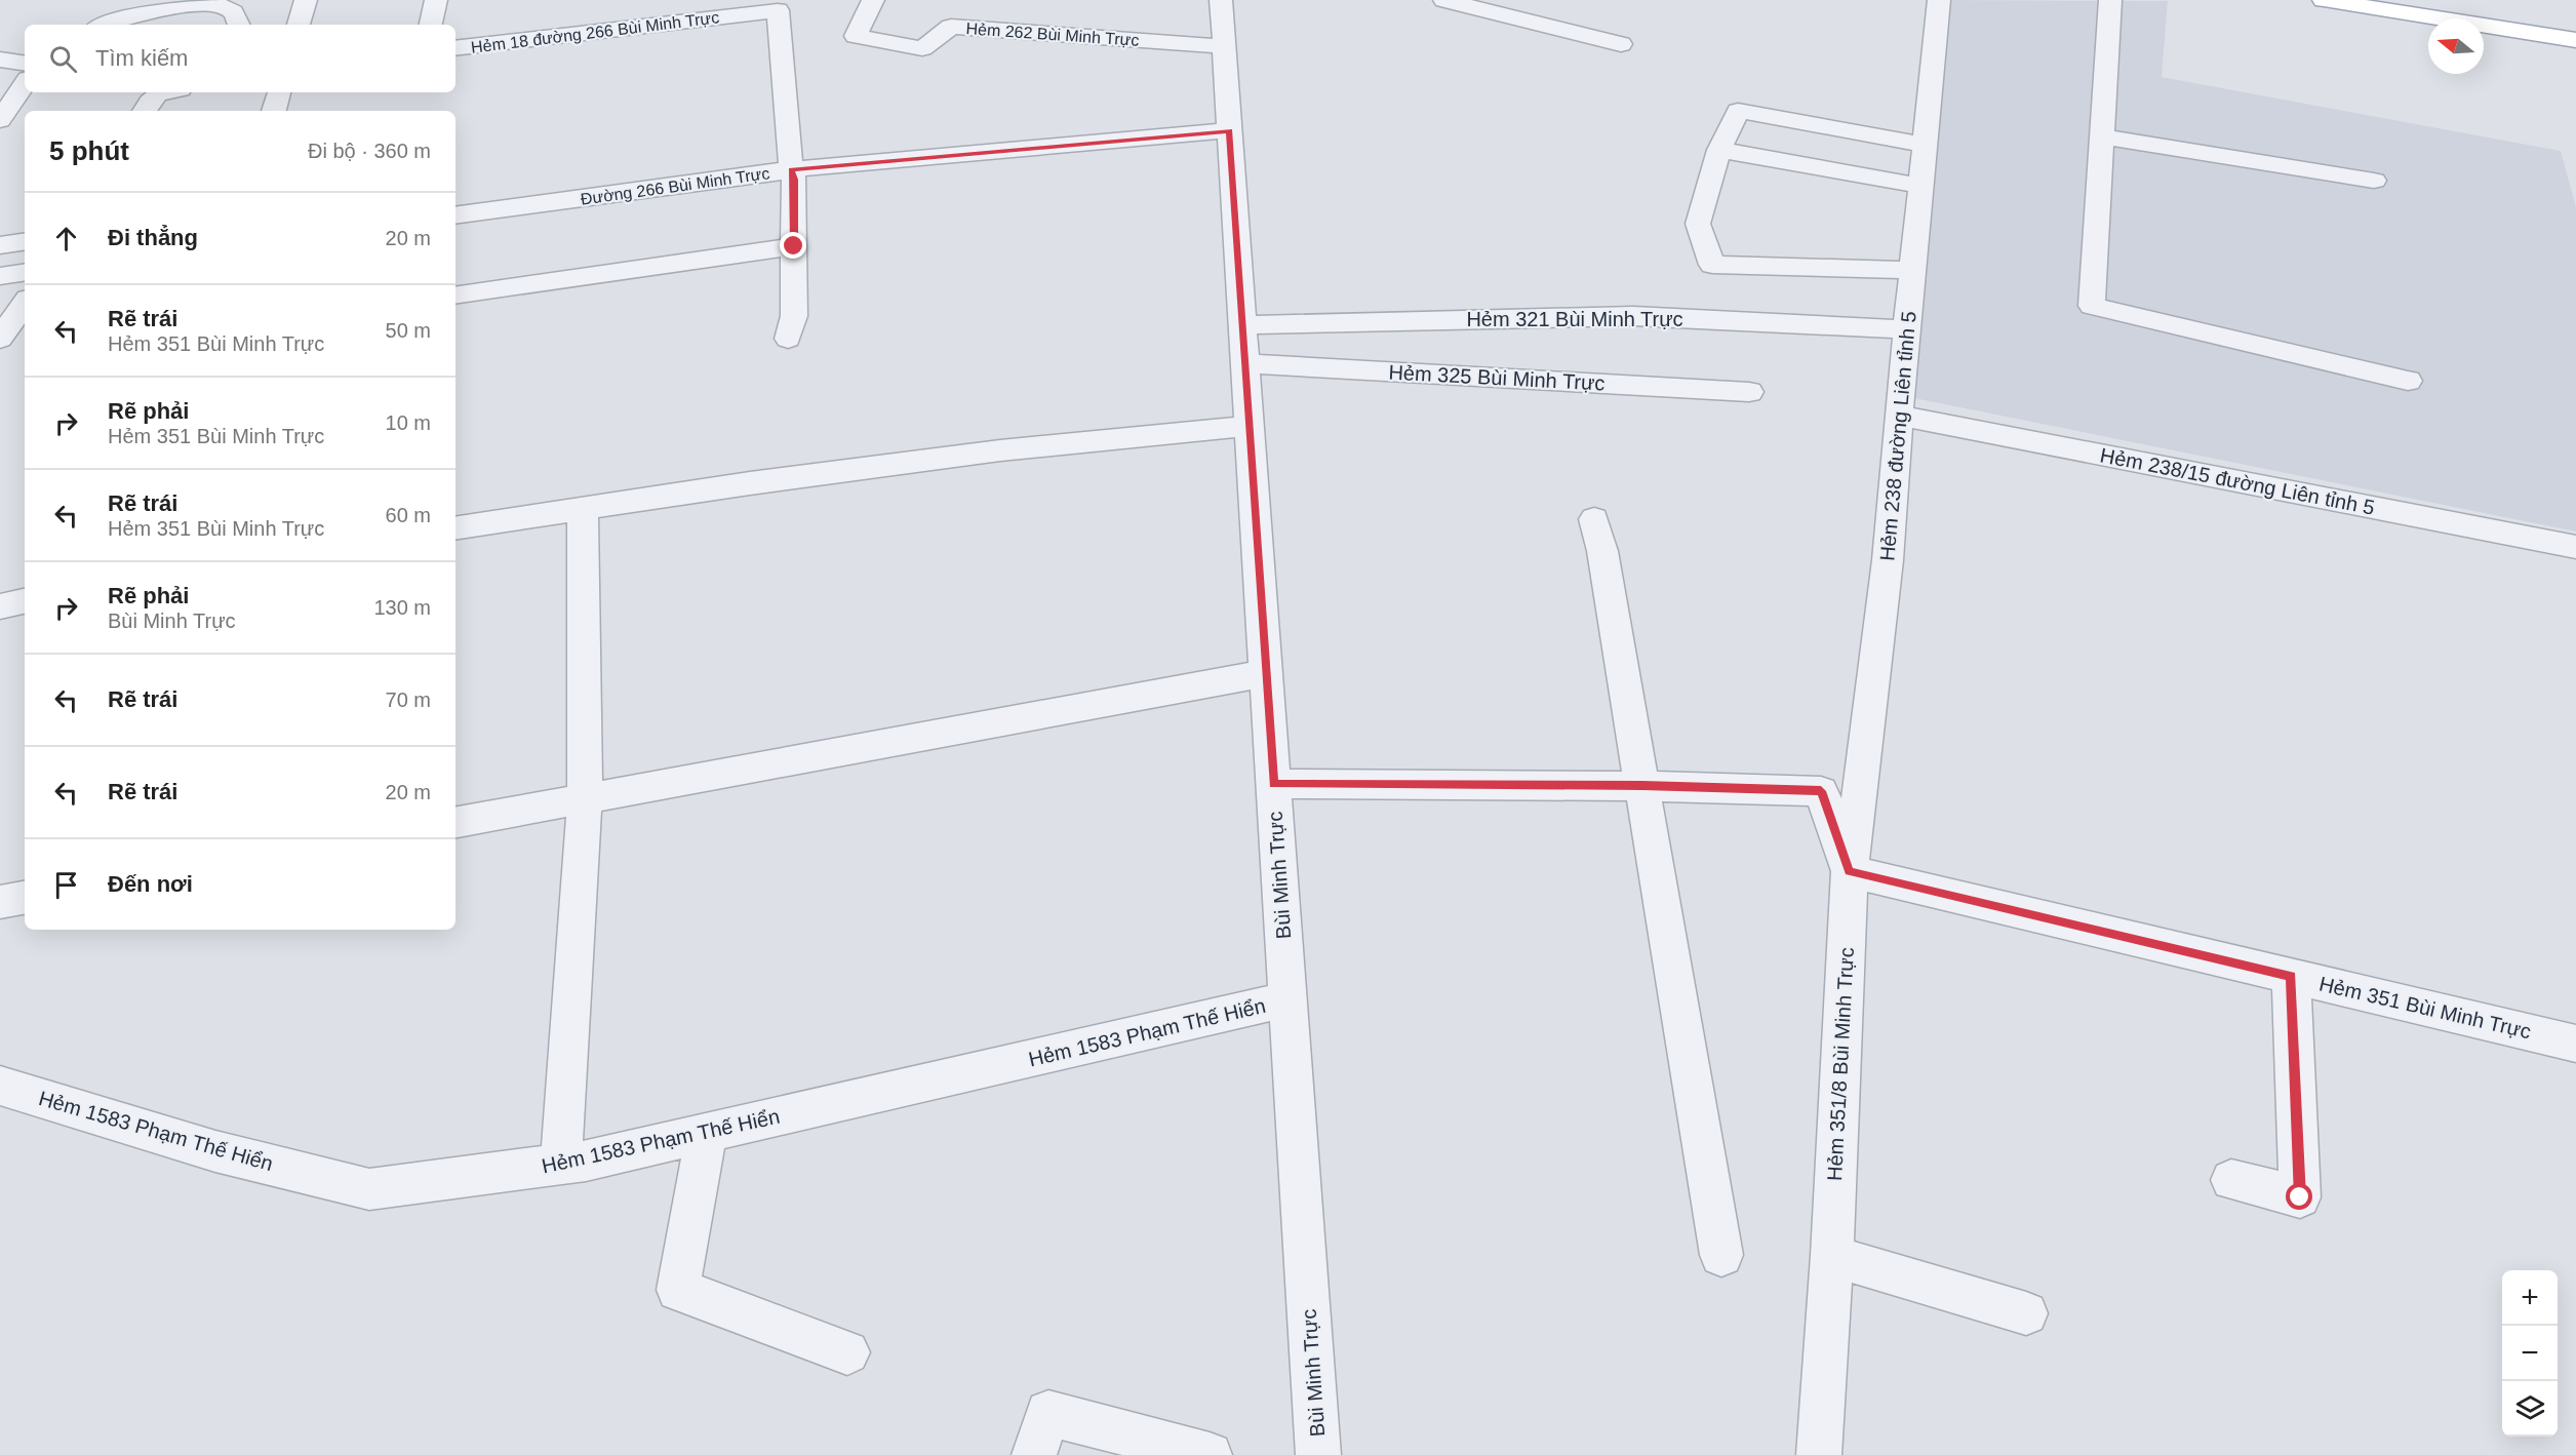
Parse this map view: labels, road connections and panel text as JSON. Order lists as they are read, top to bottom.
{
  "streets": {
    "street": [
      "Hẻm 18 đường 266 Bùi Minh Trực",
      "Hẻm 262 Bùi Minh Trực",
      "Đường 266 Bùi Minh Trực",
      "Hẻm 321 Bùi Minh Trực",
      "Hẻm 325 Bùi Minh Trực",
      "Hẻm 238 đường Liên tỉnh 5",
      "Hẻm 238/15 đường Liên tỉnh 5",
      "Bùi Minh Trực",
      "Hẻm 351 Bùi Minh Trực",
      "Hẻm 1583 Phạm Thế Hiển",
      "Hẻm 351/8 Bùi Minh Trực"
    ]
  },
  "crossings": [
    ["Hẻm 18 đường 266 Bùi Minh Trực", "Đường 266 Bùi Minh Trực"],
    ["Hẻm 262 Bùi Minh Trực", "Bùi Minh Trực"],
    ["Đường 266 Bùi Minh Trực", "Bùi Minh Trực"],
    ["Hẻm 321 Bùi Minh Trực", "Hẻm 238 đường Liên tỉnh 5"],
    ["Hẻm 321 Bùi Minh Trực", "Bùi Minh Trực"],
    ["Hẻm 325 Bùi Minh Trực", "Bùi Minh Trực"],
    ["Hẻm 238 đường Liên tỉnh 5", "Hẻm 238/15 đường Liên tỉnh 5"],
    ["Hẻm 238 đường Liên tỉnh 5", "Hẻm 351 Bùi Minh Trực"],
    ["Hẻm 238 đường Liên tỉnh 5", "Hẻm 351/8 Bùi Minh Trực"],
    ["Bùi Minh Trực", "Hẻm 1583 Phạm Thế Hiển"],
    ["Hẻm 351 Bùi Minh Trực", "Hẻm 351/8 Bùi Minh Trực"]
  ],
  "north": "left",
  "page": {
    "search": "Tìm kiếm",
    "heading": ["5 phút", "Đi bộ · 360 m"],
    "list": [
      ["Đi thẳng", "20 m"],
      ["Rẽ trái", "Hẻm 351 Bùi Minh Trực", "50 m"],
      ["Rẽ phải", "Hẻm 351 Bùi Minh Trực", "10 m"],
      ["Rẽ trái", "Hẻm 351 Bùi Minh Trực", "60 m"],
      ["Rẽ phải", "Bùi Minh Trực", "130 m"],
      ["Rẽ trái", "70 m"],
      ["Rẽ trái", "20 m"],
      "Đến nơi"
    ],
    "map_buttons": ["+", "−"]
  }
}
